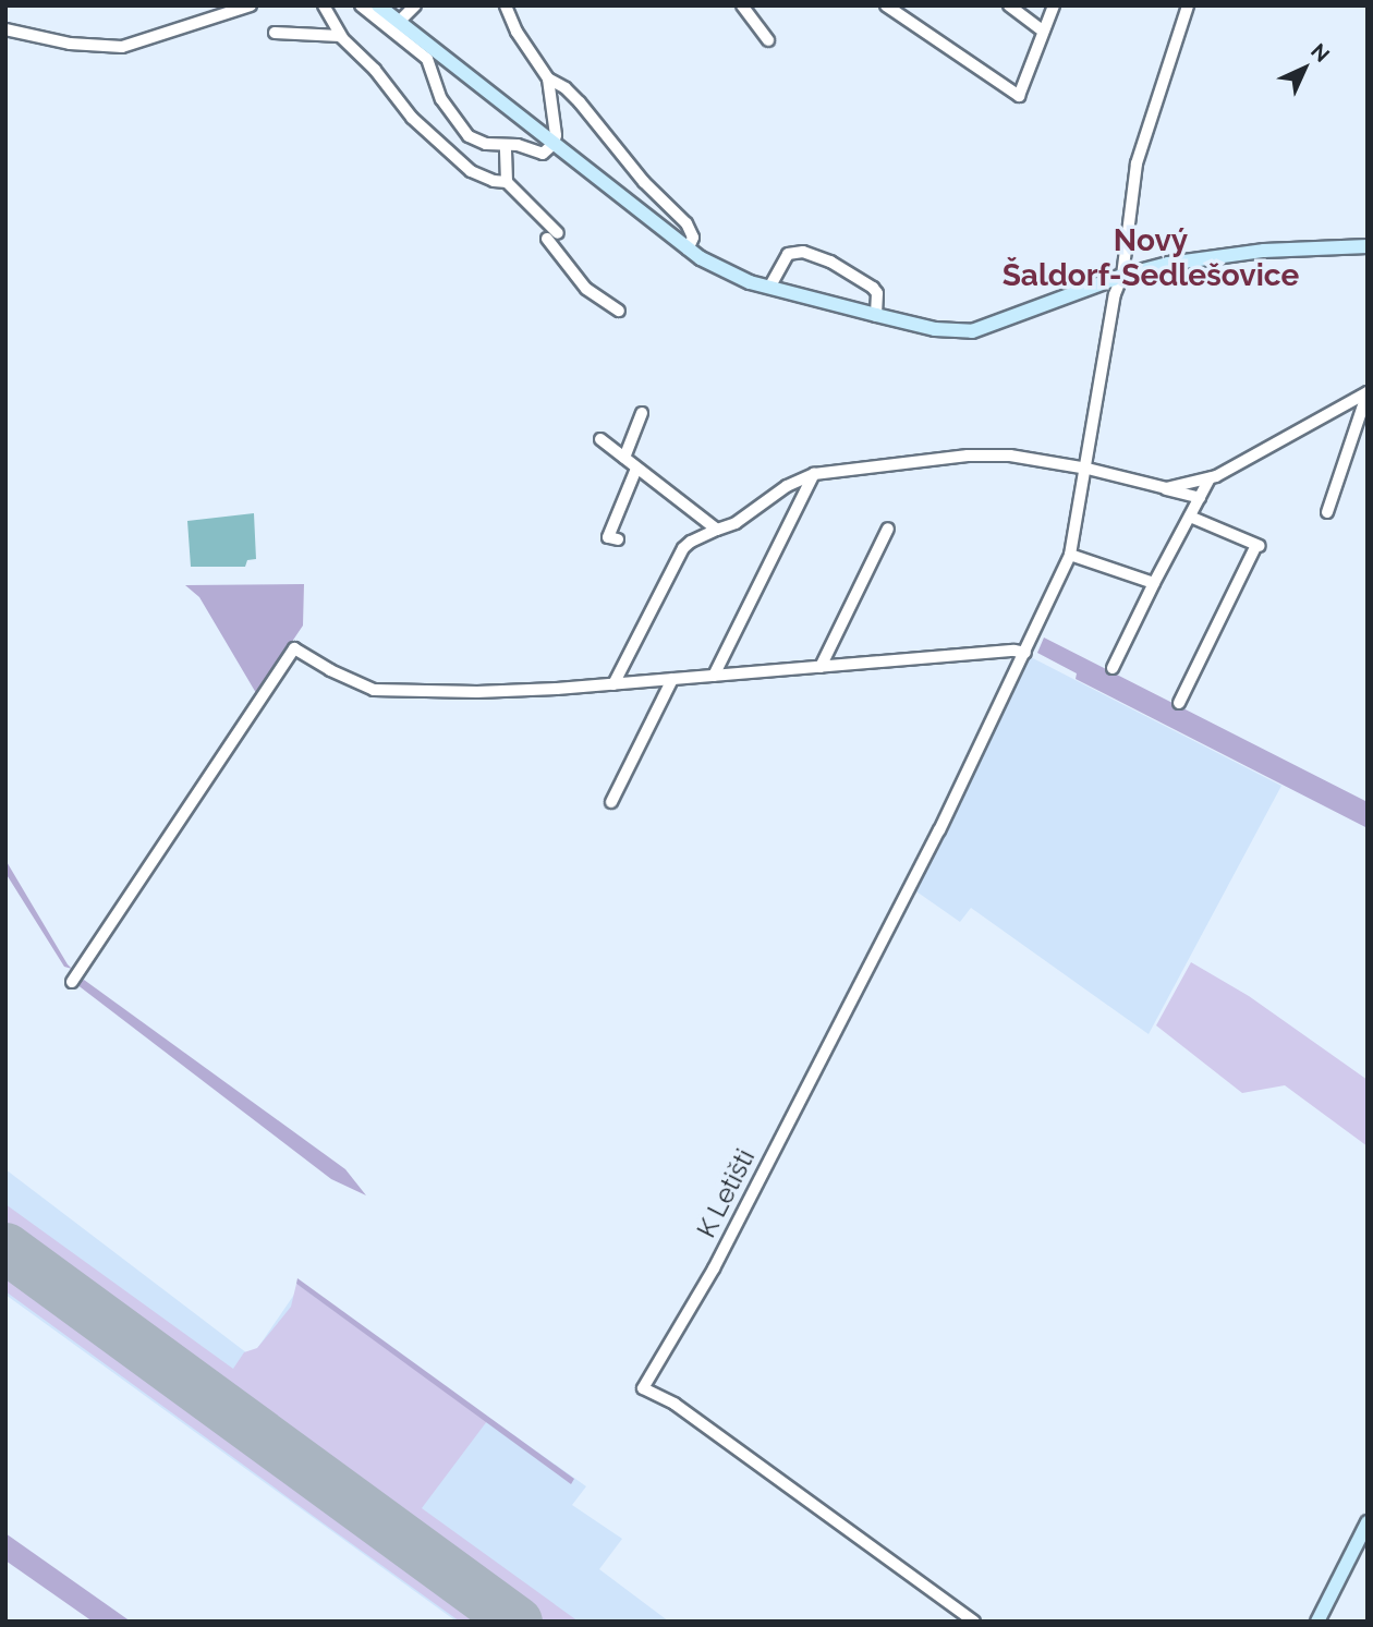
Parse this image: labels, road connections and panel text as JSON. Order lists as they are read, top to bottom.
{
  "streets": {
    "street": ["K Letišti"]
  },
  "districts": ["Nový Šaldorf-Sedlešovice"],
  "north": "top right"
}
